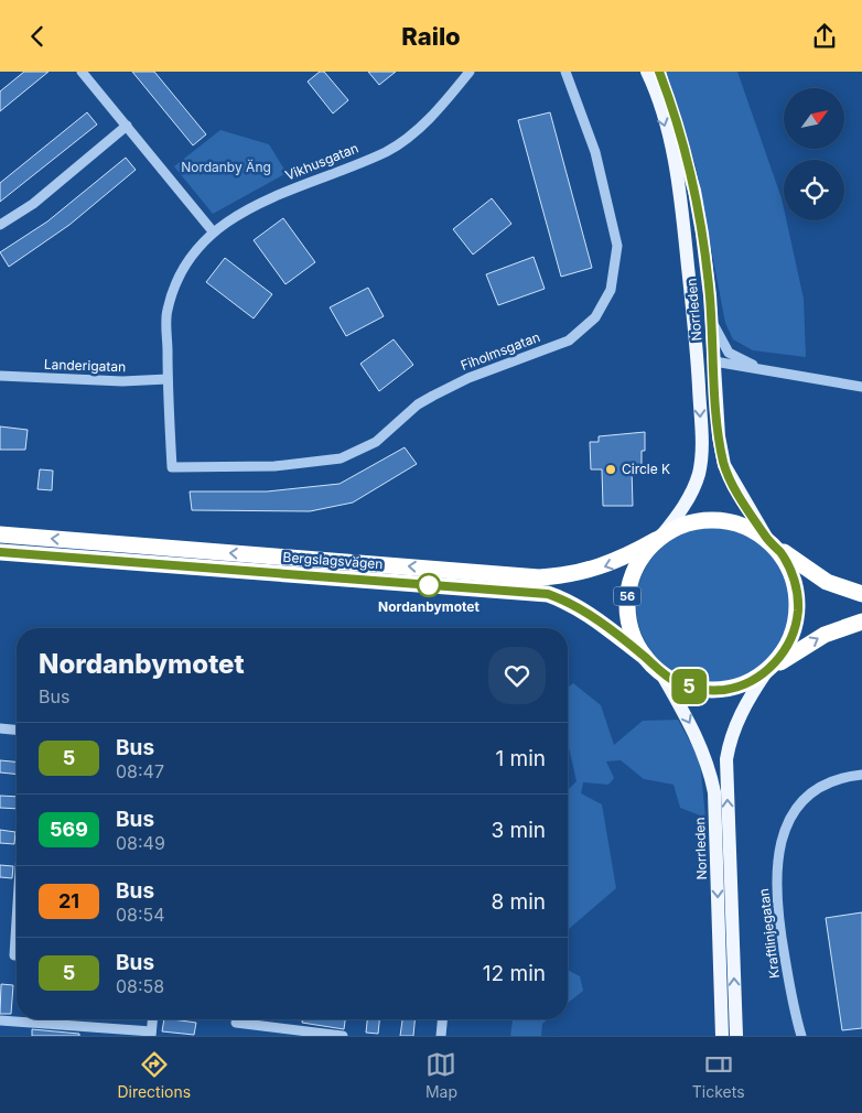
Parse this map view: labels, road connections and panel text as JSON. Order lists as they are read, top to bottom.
{
  "streets": {
    "highway": ["Bergslagsvägen", "56"],
    "main road": ["Norrleden"],
    "street": [
      "Vikhusgatan",
      "Fiholmsgatan",
      "Landerigatan",
      "Kraftlinjegatan"
    ]
  },
  "crossings": [
    ["Vikhusgatan", "Fiholmsgatan"],
    ["Vikhusgatan", "Landerigatan"],
    ["Norrleden", "Bergslagsvägen"],
    ["Norrleden", "56"],
    ["Bergslagsvägen", "56"]
  ],
  "parks": ["Nordanby Äng"],
  "places": ["Circle K", "Nordanbymotet"],
  "lines": ["bus line 5"],
  "north": "top right",
  "page": {
    "header": "Railo",
    "on_map": "5",
    "heading": ["Nordanbymotet", "Bus"],
    "list": [
      {
        "mark": "5",
        "name": "Bus",
        "note": "08:47",
        "value": "1 min"
      },
      {
        "mark": "569",
        "name": "Bus",
        "note": "08:49",
        "value": "3 min"
      },
      {
        "mark": "21",
        "name": "Bus",
        "note": "08:54",
        "value": "8 min"
      },
      {
        "mark": "5",
        "name": "Bus",
        "note": "08:58",
        "value": "12 min"
      }
    ],
    "tabs": ["Directions", "Map", "Tickets"]
  }
}
